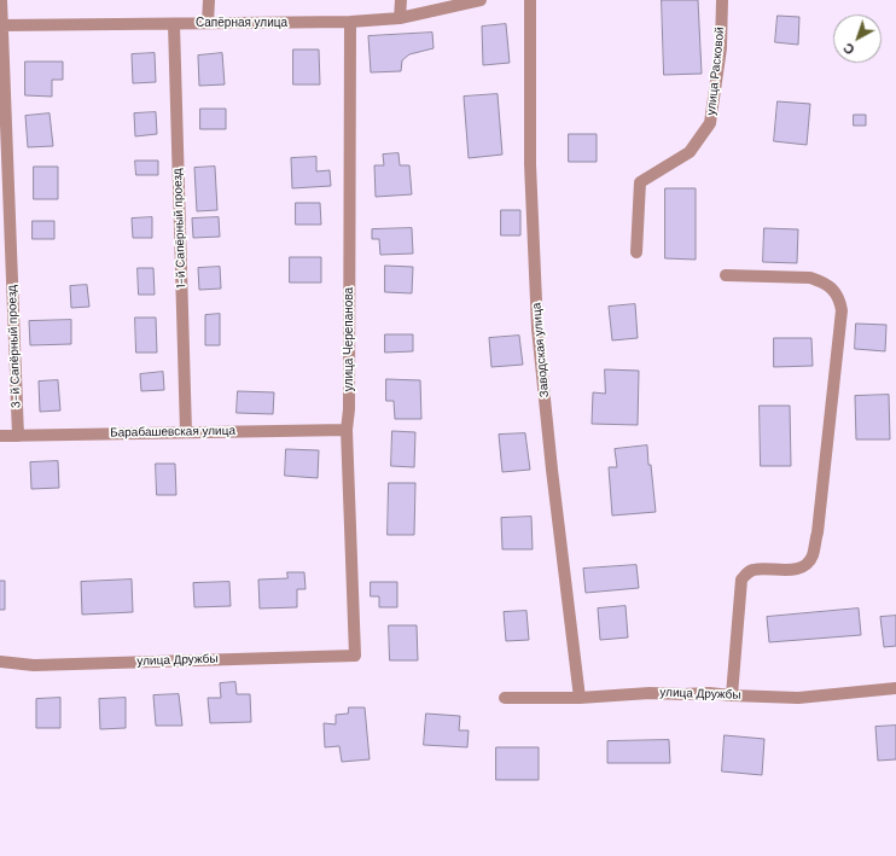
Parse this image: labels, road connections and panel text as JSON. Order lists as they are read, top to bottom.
{
  "streets": {
    "street": [
      "Сапёрная улица",
      "улица Расковой",
      "1-й Сапёрный проезд",
      "улица Черепанова",
      "3-й Сапёрный проезд",
      "Заводская улица",
      "Барабашевская улица",
      "улица Дружбы"
    ]
  },
  "crossings": [
    ["Сапёрная улица", "1-й Сапёрный проезд"],
    ["Сапёрная улица", "улица Черепанова"],
    ["Сапёрная улица", "3-й Сапёрный проезд"],
    ["1-й Сапёрный проезд", "Барабашевская улица"],
    ["улица Черепанова", "Барабашевская улица"],
    ["улица Черепанова", "улица Дружбы"],
    ["3-й Сапёрный проезд", "Барабашевская улица"],
    ["Заводская улица", "улица Дружбы"]
  ],
  "north": "bottom left"
}
